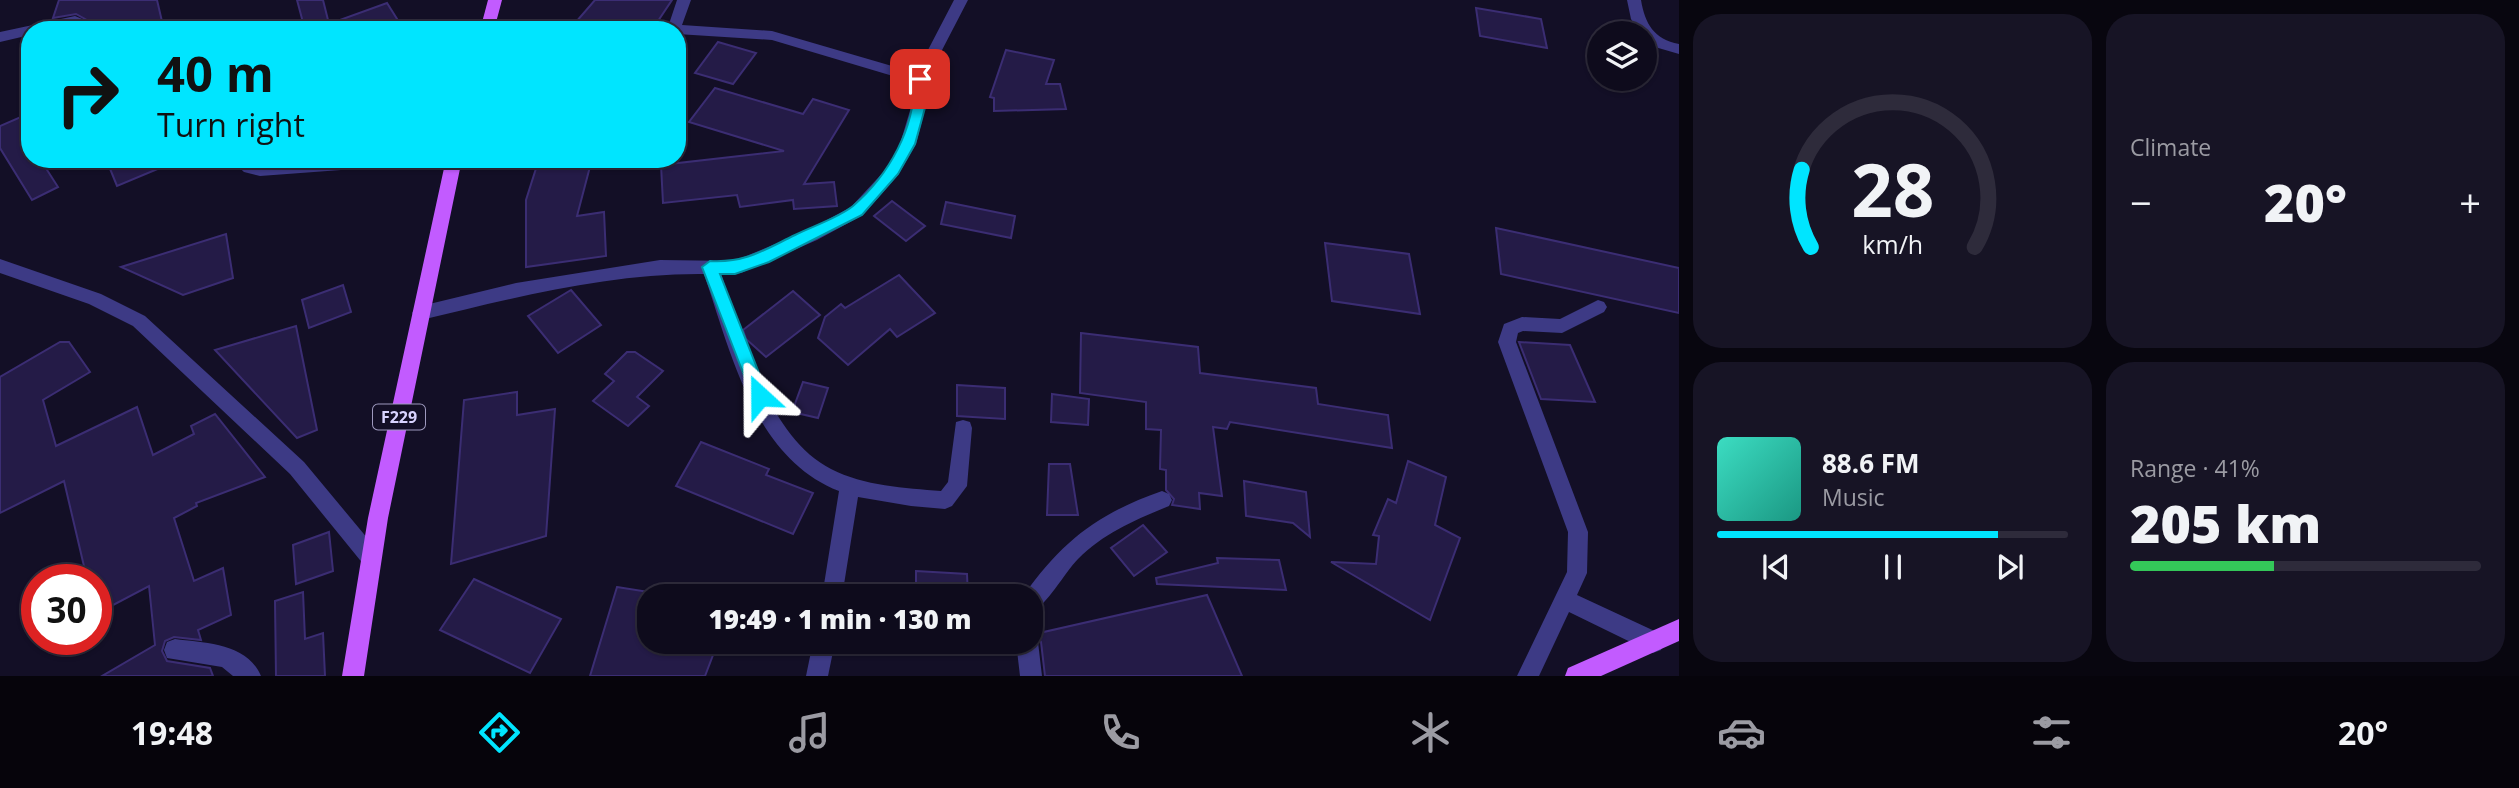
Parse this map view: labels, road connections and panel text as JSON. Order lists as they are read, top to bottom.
{
  "streets": {
    "main road": ["F229"]
  },
  "page": {
    "tile": [
      "Climate",
      ["Range · 41%", "205 km"]
    ],
    "turn": ["40 m", "Turn right"],
    "heat": ["−", "20°", "+"],
    "song": ["88.6 FM", "Music"],
    "limit": "30",
    "trip": "19:49 · 1 min · 130 m",
    "tabs": ["19:48", "20°"],
    "gauge": ["28", "km/h"]
  }
}
